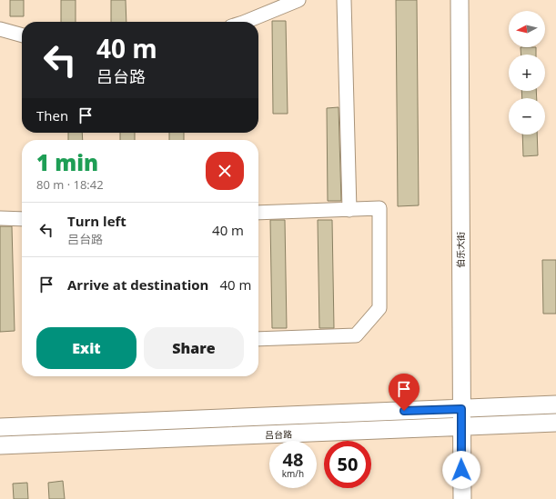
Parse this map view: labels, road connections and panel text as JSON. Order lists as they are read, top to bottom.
{
  "streets": {
    "main road": ["伯乐大街", "吕台路"]
  },
  "crossings": [
    ["伯乐大街", "吕台路"]
  ],
  "north": "left",
  "page": {
    "map_buttons": ["+", "−"],
    "turn": ["40 m", "吕台路"],
    "then": "Then",
    "heading": ["1 min", "80 m · 18:42"],
    "list": [
      {
        "name": "Turn left",
        "note": "吕台路",
        "value": "40 m"
      },
      {
        "name": "Arrive at destination",
        "value": "40 m"
      }
    ],
    "buttons": ["Exit", "Share"],
    "speed": "48 km/h",
    "limit": "50"
  }
}
